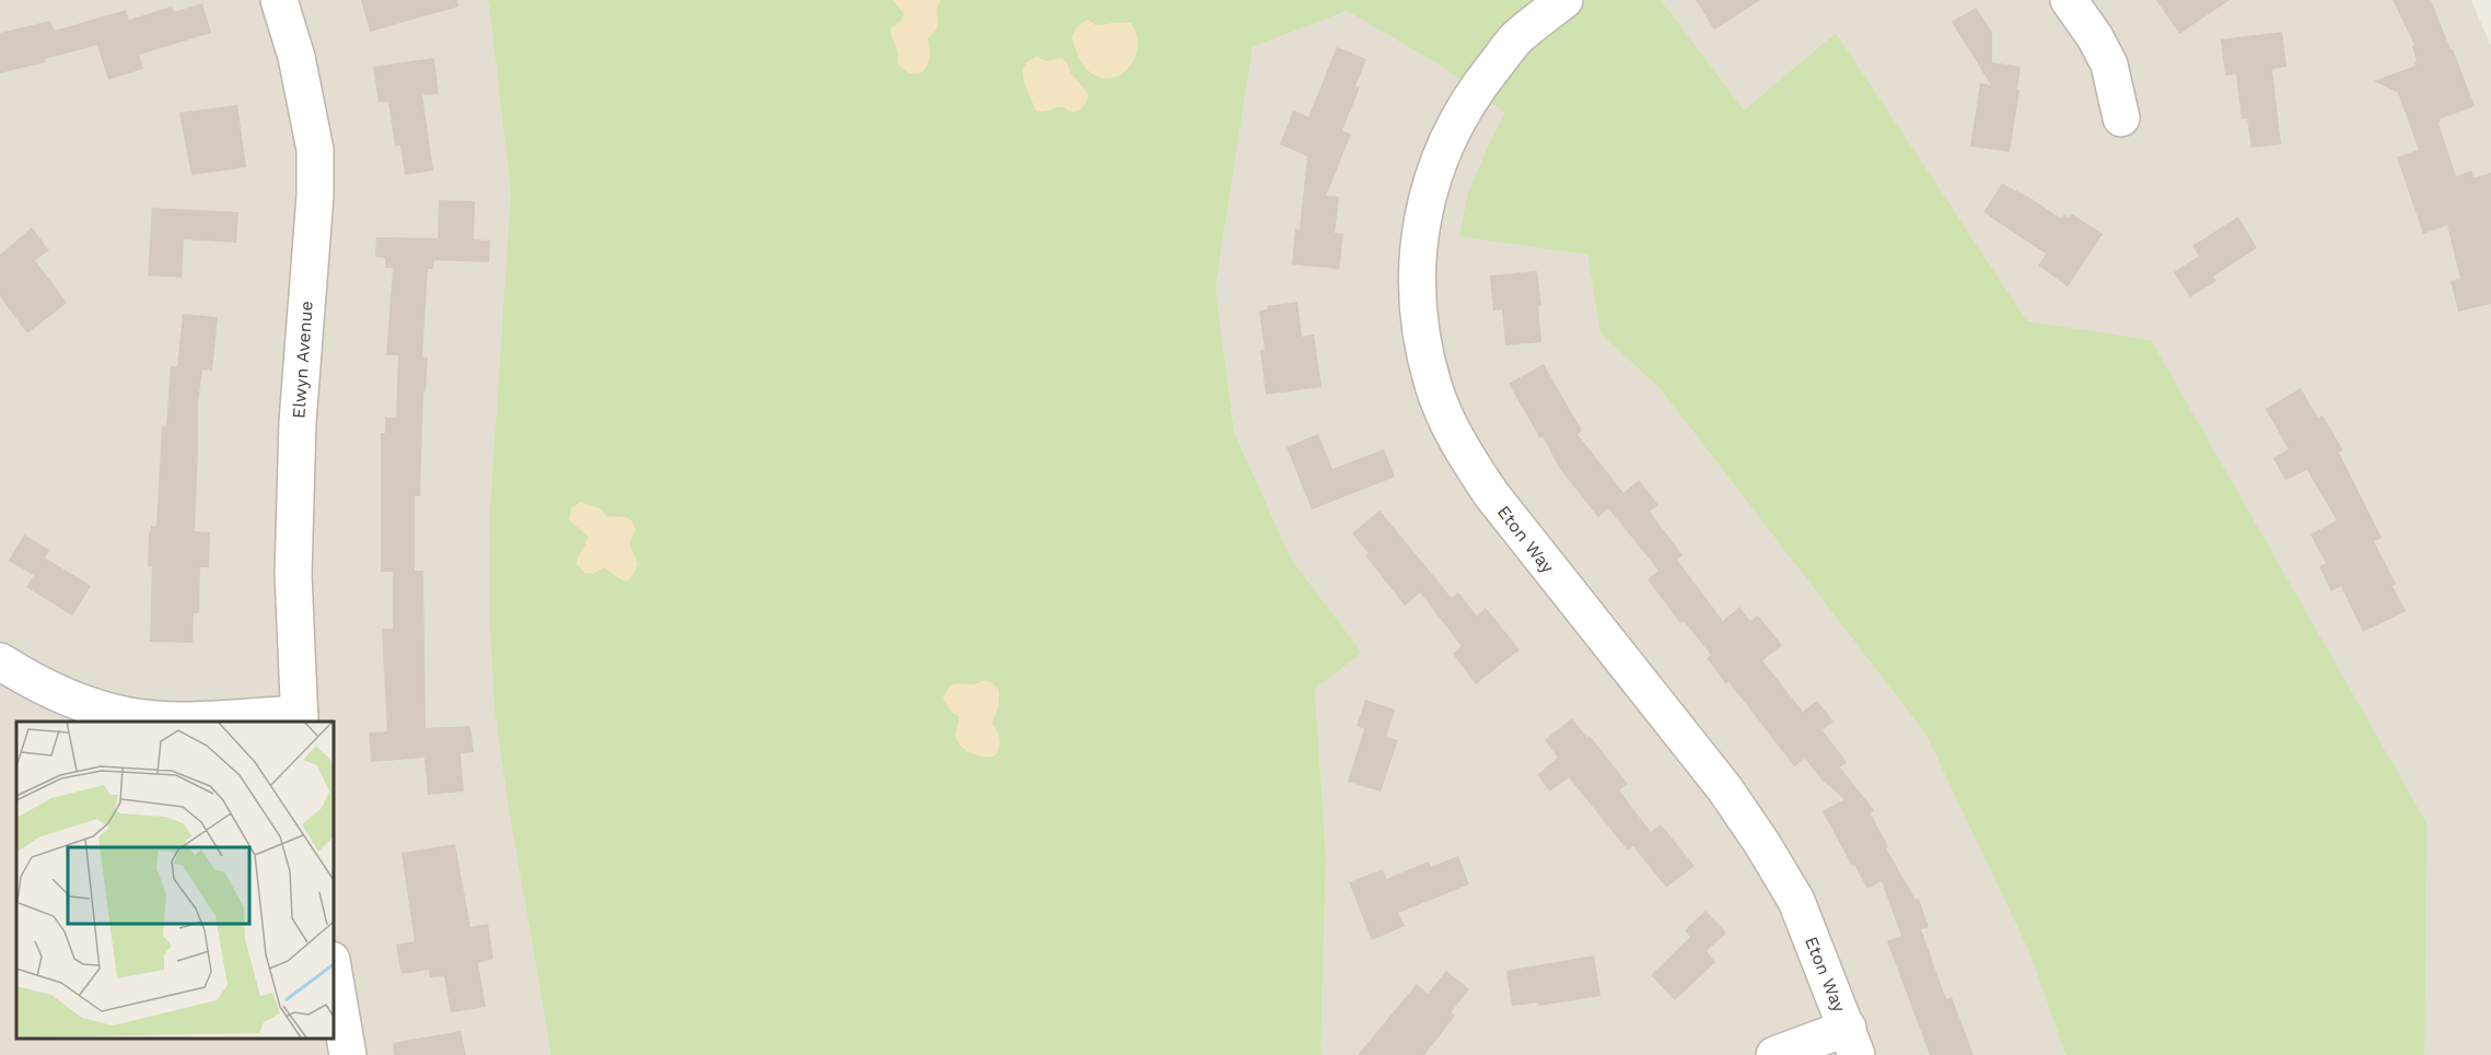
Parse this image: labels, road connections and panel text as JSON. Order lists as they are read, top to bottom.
{
  "streets": {
    "street": ["Elwyn Avenue", "Eton Way"]
  }
}
